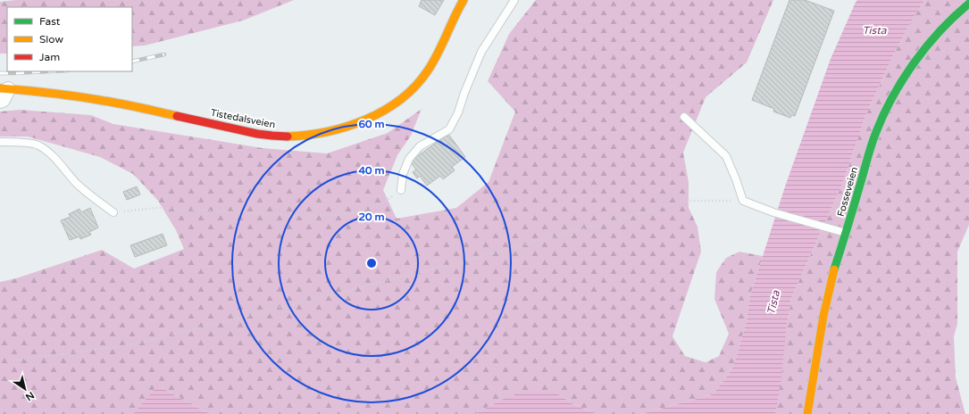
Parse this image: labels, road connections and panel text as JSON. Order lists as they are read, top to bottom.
{
  "streets": {
    "main road": ["Tistedalsveien", "Fosseveien"]
  },
  "water": ["Tista"],
  "legend": ["Fast", "Slow", "Jam"],
  "north": "bottom right",
  "rings": ["60 m", "40 m", "20 m"]
}
